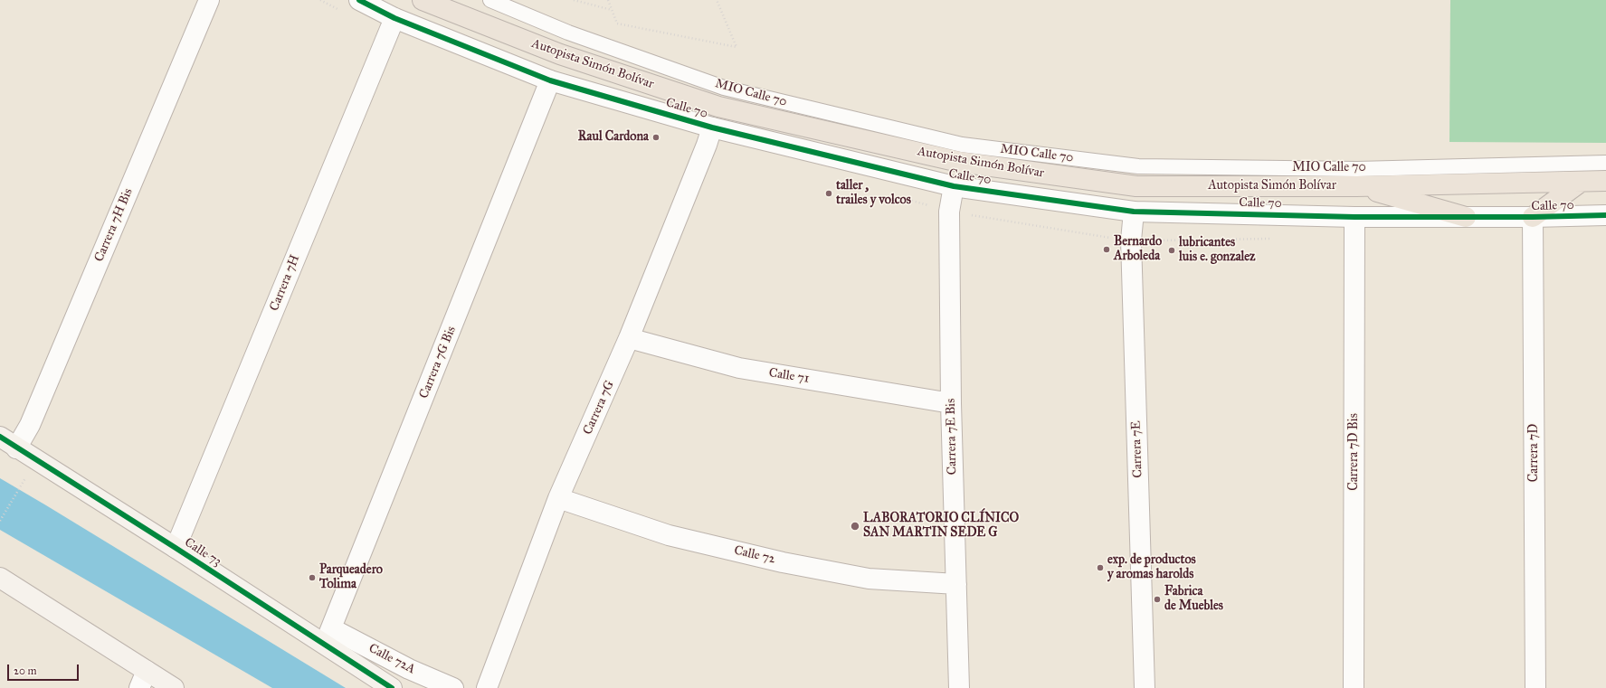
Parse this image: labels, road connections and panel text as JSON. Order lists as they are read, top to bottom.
{
  "streets": {
    "highway": ["Autopista Simón Bolívar"],
    "main road": ["Calle 73"],
    "street": [
      "Calle 70",
      "Carrera 7H Bis",
      "Carrera 7H",
      "Carrera 7G Bis",
      "Calle 71",
      "Carrera 7G",
      "Carrera 7E Bis",
      "Carrera 7E",
      "Carrera 7D Bis",
      "Carrera 7D",
      "Calle 72",
      "Calle 72A"
    ],
    "lane": ["MIO Calle 70"]
  },
  "crossings": [
    ["Calle 70", "Carrera 7H"],
    ["Calle 70", "Carrera 7G Bis"],
    ["Calle 70", "Carrera 7G"],
    ["Calle 70", "Carrera 7E Bis"],
    ["Calle 70", "Carrera 7E"],
    ["Calle 70", "Carrera 7D Bis"],
    ["Calle 70", "Carrera 7D"],
    ["Carrera 7H Bis", "Calle 73"],
    ["Carrera 7H", "Calle 73"],
    ["Carrera 7G Bis", "Calle 73"],
    ["Carrera 7G Bis", "Calle 72A"],
    ["Calle 71", "Carrera 7G"],
    ["Calle 71", "Carrera 7E Bis"],
    ["Carrera 7G", "Calle 72"],
    ["Carrera 7E Bis", "Calle 72"],
    ["Calle 73", "Calle 72A"]
  ],
  "places": [
    "Raul Cardona",
    "taller , trailes y volcos",
    "Bernardo Arboleda",
    "lubricantes luis e. gonzalez",
    "LABORATORIO CLÍNICO SAN MARTIN SEDE G",
    "exp. de productos y aromas harolds",
    "Parqueadero Tolima",
    "Fabrica de Muebles"
  ],
  "scale_bar": "20 m"
}
